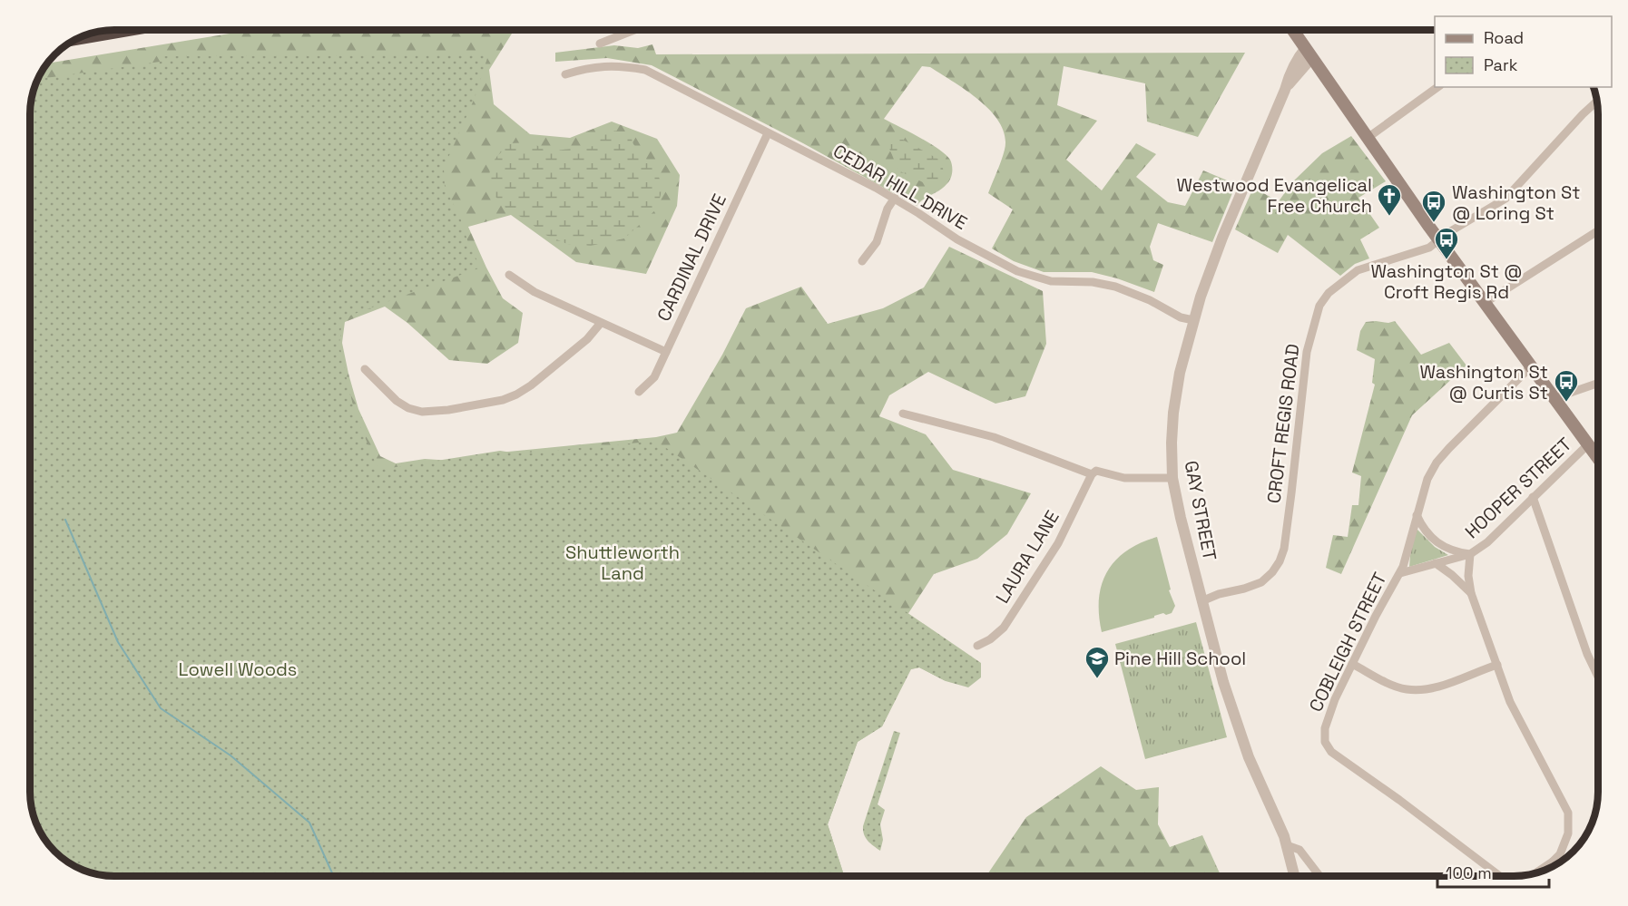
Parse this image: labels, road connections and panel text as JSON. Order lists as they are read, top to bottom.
{
  "streets": {
    "street": [
      "CEDAR HILL DRIVE",
      "CARDINAL DRIVE",
      "CROFT REGIS ROAD",
      "HOOPER STREET",
      "GAY STREET",
      "LAURA LANE",
      "COBLEIGH STREET"
    ]
  },
  "crossings": [
    ["CEDAR HILL DRIVE", "CARDINAL DRIVE"],
    ["CEDAR HILL DRIVE", "GAY STREET"],
    ["CROFT REGIS ROAD", "GAY STREET"],
    ["HOOPER STREET", "COBLEIGH STREET"]
  ],
  "parks": ["Shuttleworth Land", "Lowell Woods"],
  "places": {
    "church": ["Westwood Evangelical Free Church"],
    "bus stop": ["Washington St @ Loring St", "Washington St @ Croft Regis Rd", "Washington St @ Curtis St"],
    "school or university": ["Pine Hill School"]
  },
  "legend": ["Road", "Park"],
  "scale_bar": "100 m"
}
